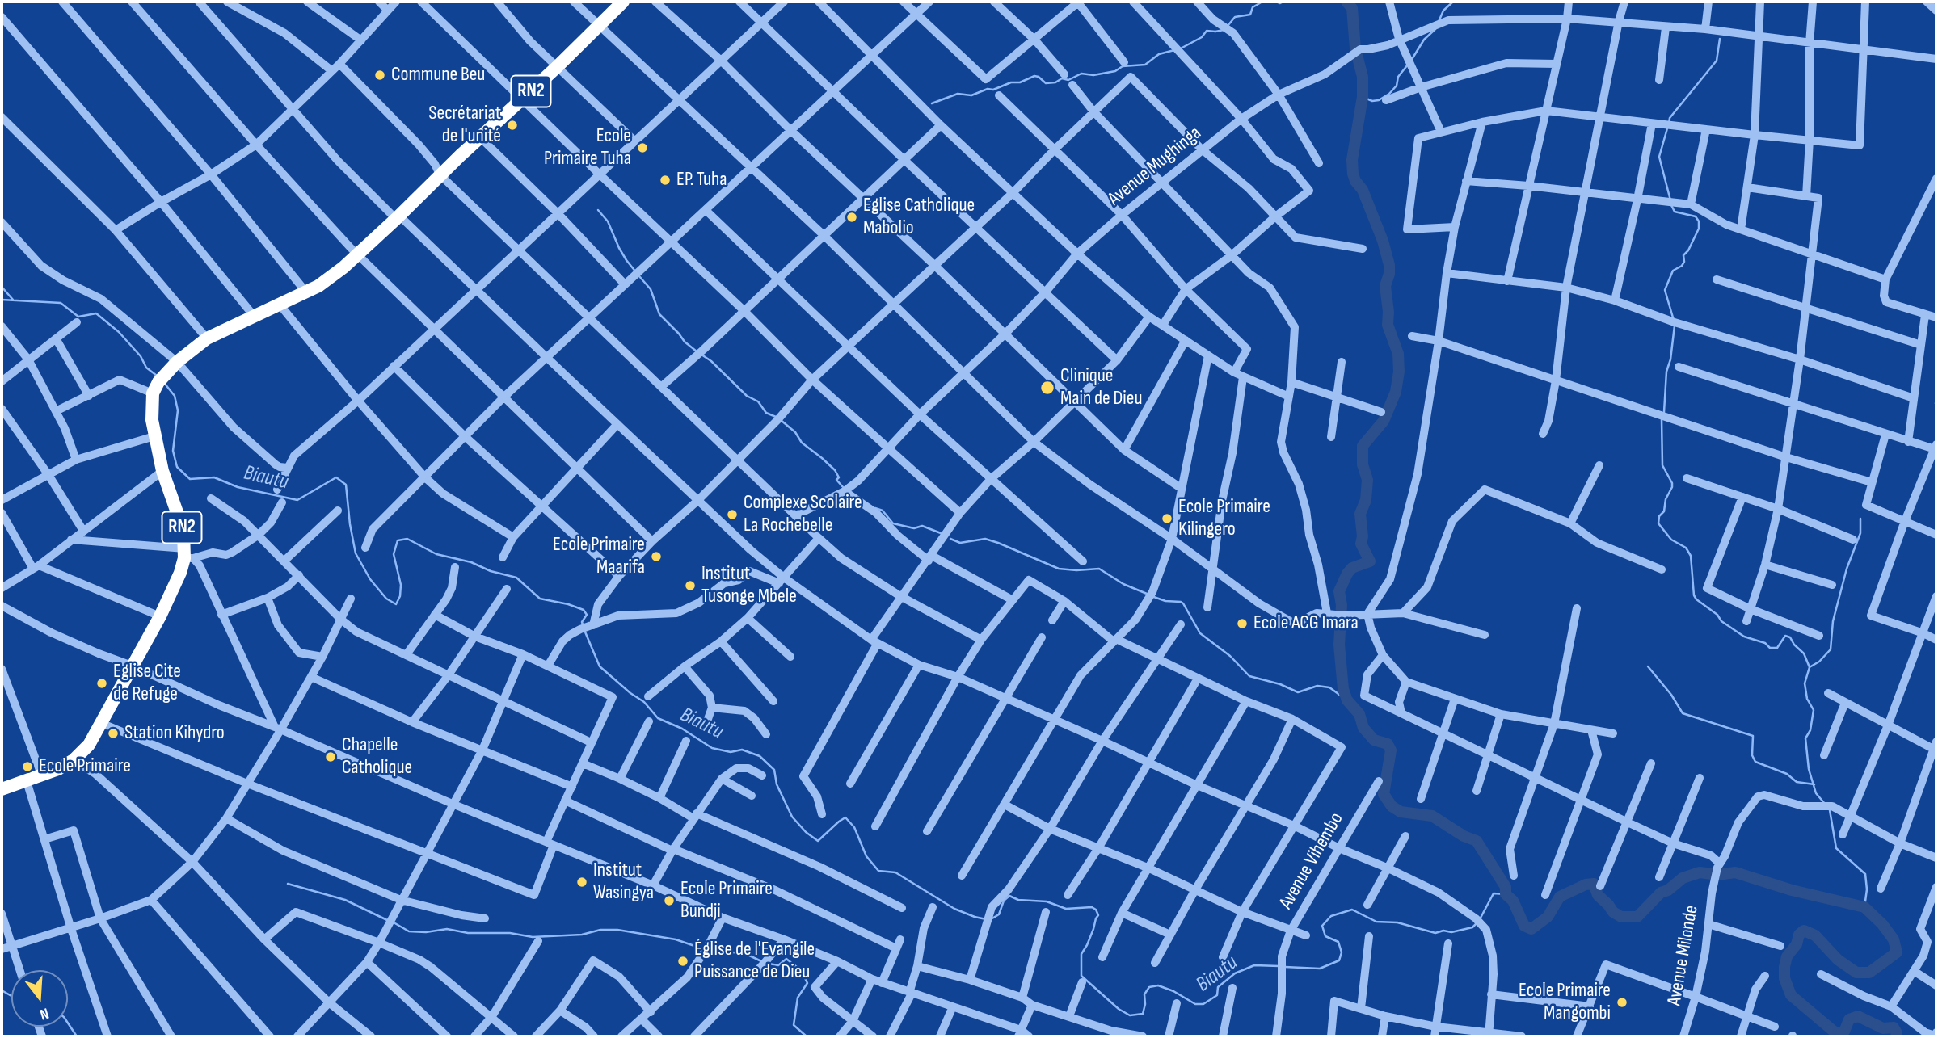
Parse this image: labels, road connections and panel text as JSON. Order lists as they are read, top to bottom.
{
  "streets": {
    "highway": ["RN2"],
    "street": ["Avenue Mughinga", "Avenue Vihembo", "Avenue Milonde"]
  },
  "water": ["Biautu"],
  "places": [
    "Commune Beu",
    "Secrétariat de l'unité",
    "Ecole Primaire Tuha",
    "EP. Tuha",
    "Eglise Catholique Mabolio",
    "Clinique Main de Dieu",
    "Complexe Scolaire La Rochebelle",
    "Ecole Primaire Kilingero",
    "Ecole Primaire Maarifa",
    "Institut Tusonge Mbele",
    "Ecole ACG Imara",
    "Eglise Cite de Refuge",
    "Station Kihydro",
    "Chapelle Catholique",
    "Ecole Primaire",
    "Institut Wasingya",
    "Ecole Primaire Bundji",
    "Église de l'Evangile Puissance de Dieu",
    "Ecole Primaire Mangombi"
  ],
  "north": "bottom"
}
